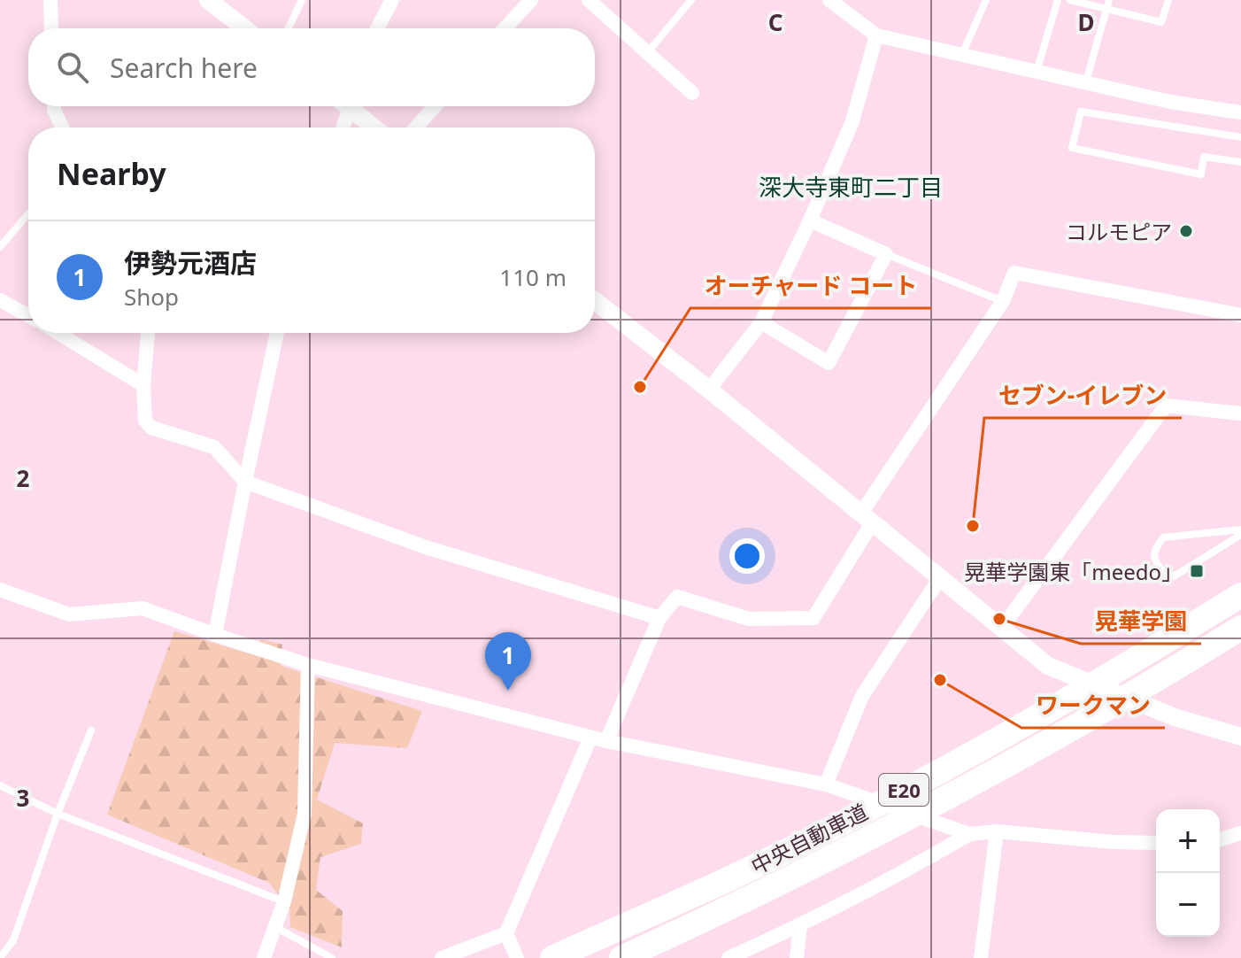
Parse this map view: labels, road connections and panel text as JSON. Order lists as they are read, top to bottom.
{
  "streets": {
    "highway": ["E20", "中央自動車道"]
  },
  "districts": ["深大寺東町二丁目"],
  "places": {
    "other": [
      "コルモピア",
      "オーチャード コート",
      "セブン-イレブン",
      "晃華学園",
      "ワークマン"
    ],
    "transit": ["晃華学園東「meedo」"]
  },
  "page": {
    "search": "Search here",
    "heading": "Nearby",
    "list": [
      {
        "mark": "1",
        "name": "伊勢元酒店",
        "note": "Shop",
        "value": "110 m"
      }
    ],
    "pins": "1",
    "map_buttons": ["+", "−"]
  },
  "grid": {
    "columns": ["C", "D"],
    "rows": ["2", "3"]
  }
}
